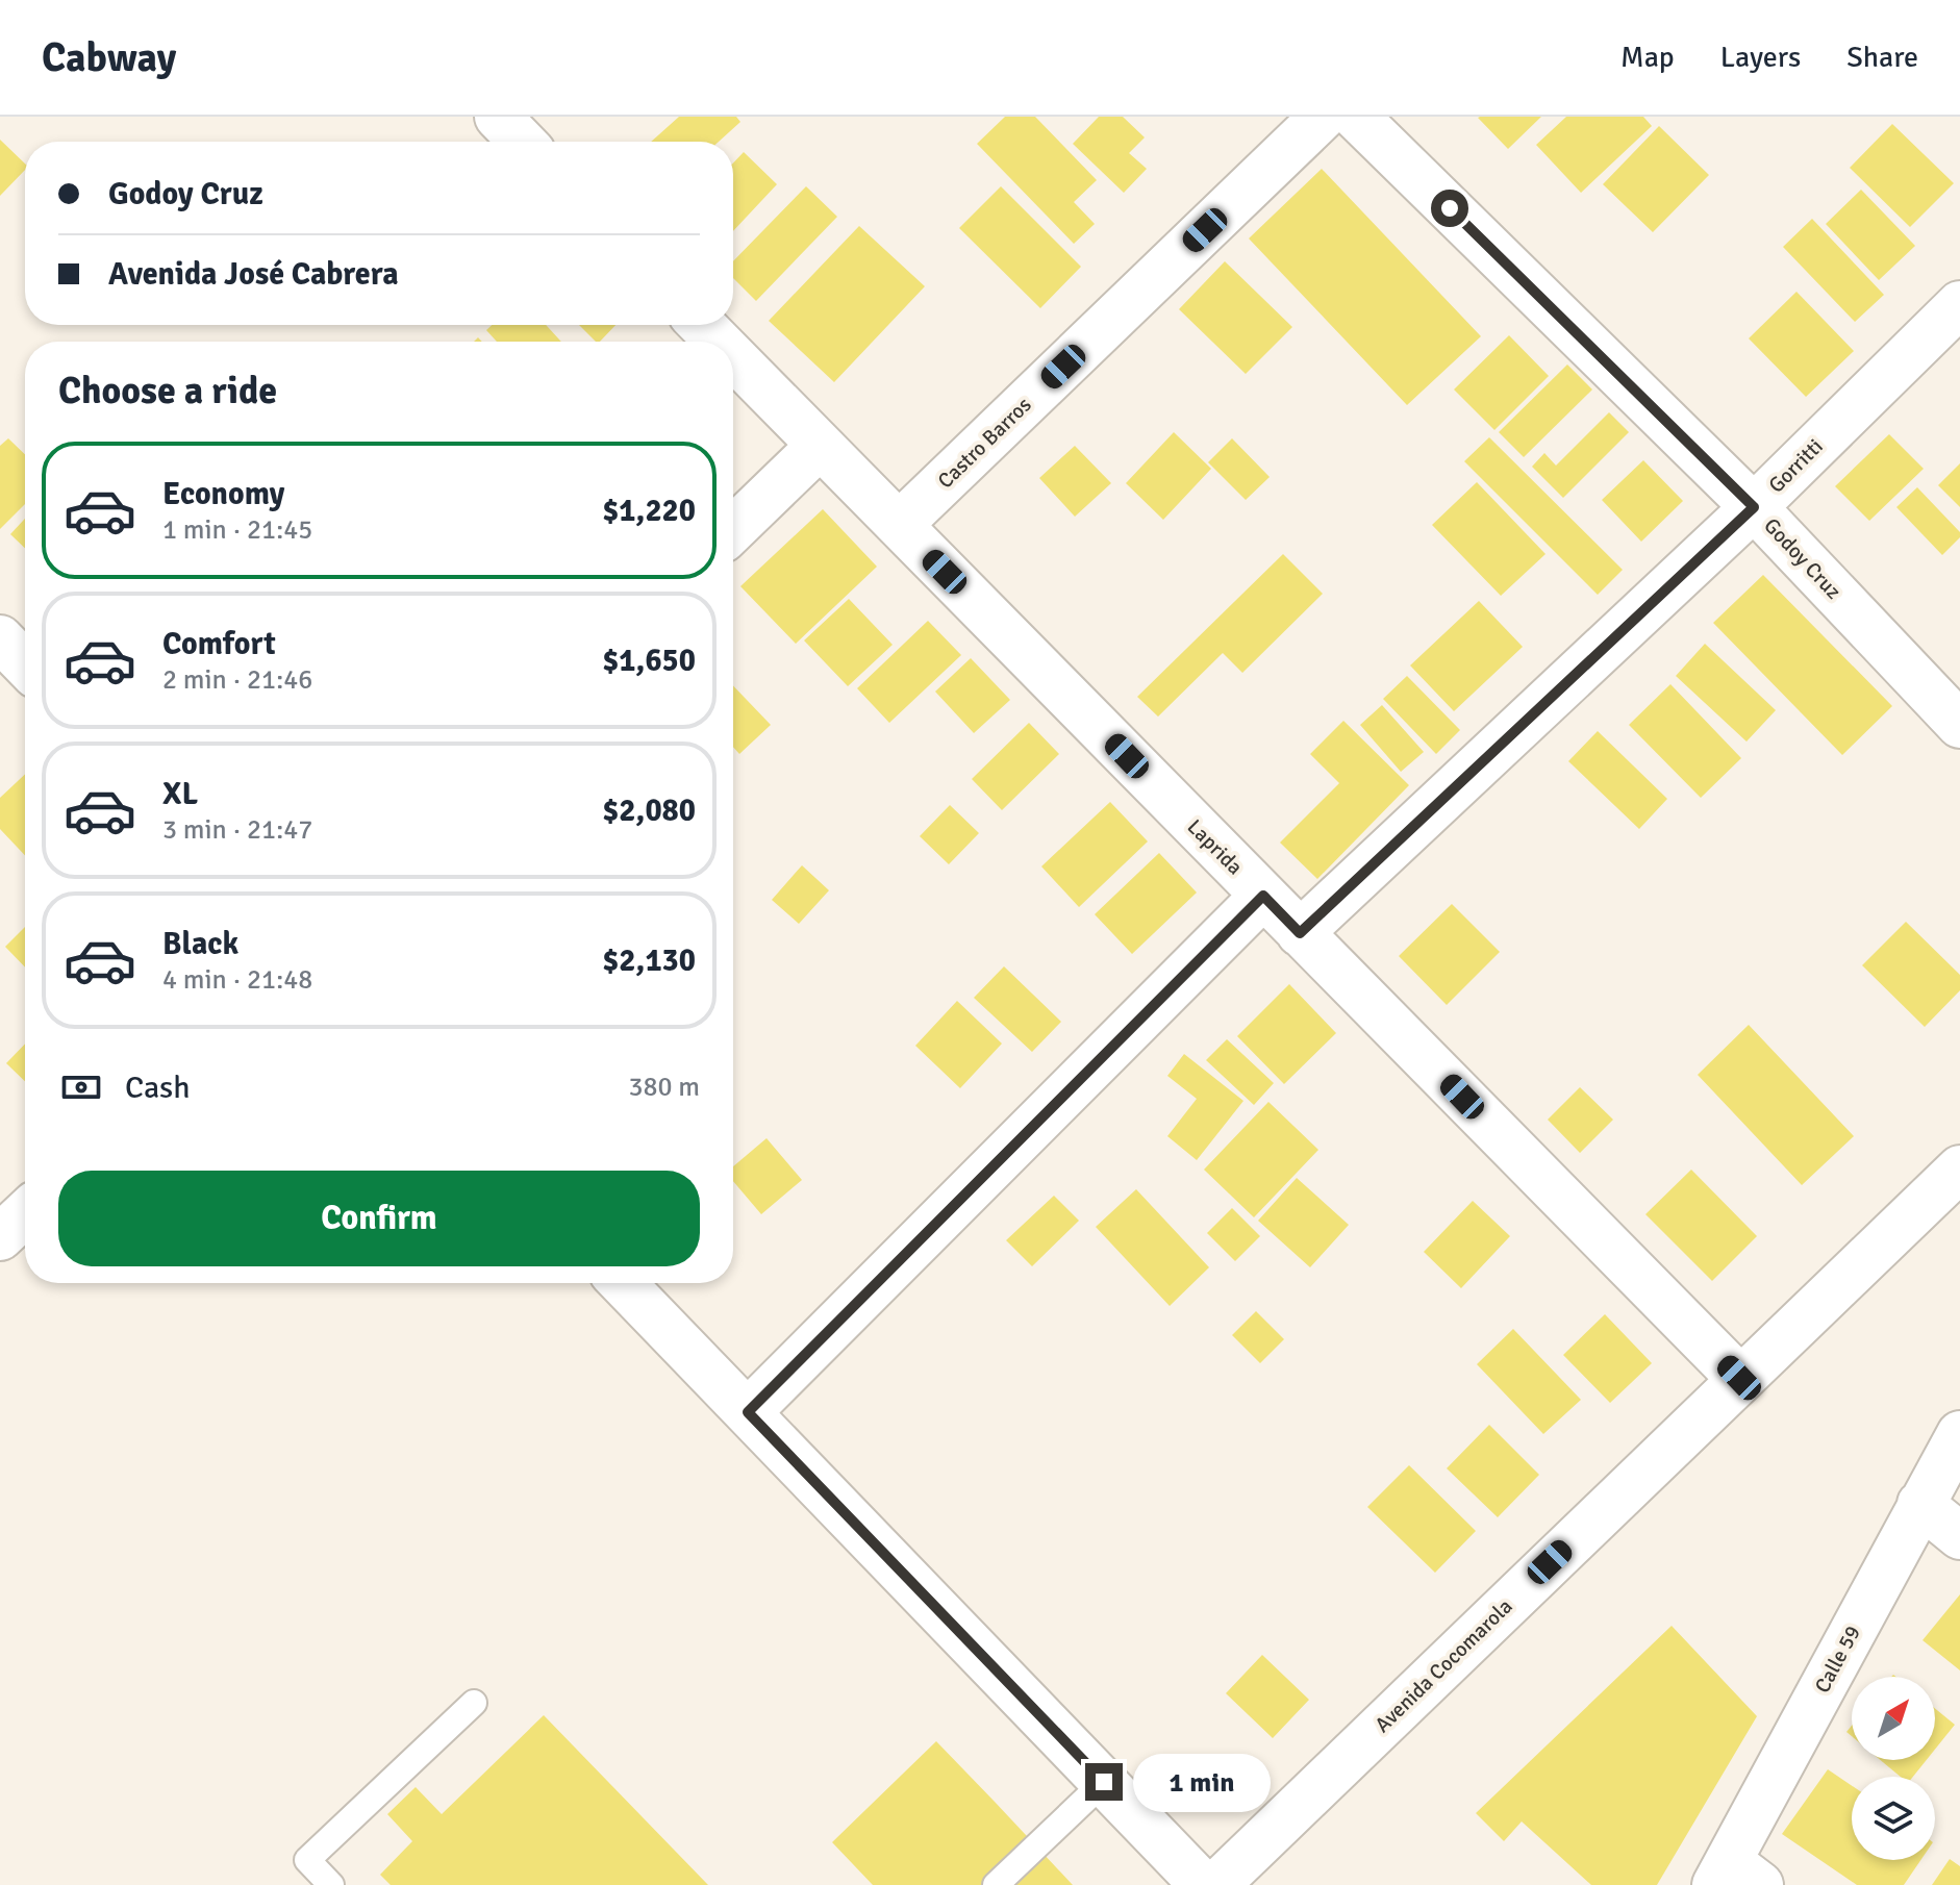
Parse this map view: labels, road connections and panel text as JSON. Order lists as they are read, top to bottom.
{
  "streets": {
    "street": [
      "Castro Barros",
      "Gorritti",
      "Godoy Cruz",
      "Laprida",
      "Calle 59",
      "Avenida Cocomarola"
    ]
  },
  "crossings": [
    ["Castro Barros", "Laprida"],
    ["Gorritti", "Godoy Cruz"],
    ["Gorritti", "Laprida"],
    ["Laprida", "Avenida Cocomarola"]
  ],
  "north": "top right",
  "page": {
    "header": "Cabway",
    "nav": ["Map", "Layers", "Share"],
    "banner": ["Godoy Cruz", "Avenida José Cabrera"],
    "heading": "Choose a ride",
    "list": [
      {
        "name": "Economy",
        "note": "1 min · 21:45",
        "value": "$1,220"
      },
      {
        "name": "Comfort",
        "note": "2 min · 21:46",
        "value": "$1,650"
      },
      {
        "name": "XL",
        "note": "3 min · 21:47",
        "value": "$2,080"
      },
      {
        "name": "Black",
        "note": "4 min · 21:48",
        "value": "$2,130"
      }
    ],
    "pay": ["Cash", "380 m"],
    "buttons": "Confirm",
    "bubble": "1 min"
  }
}
